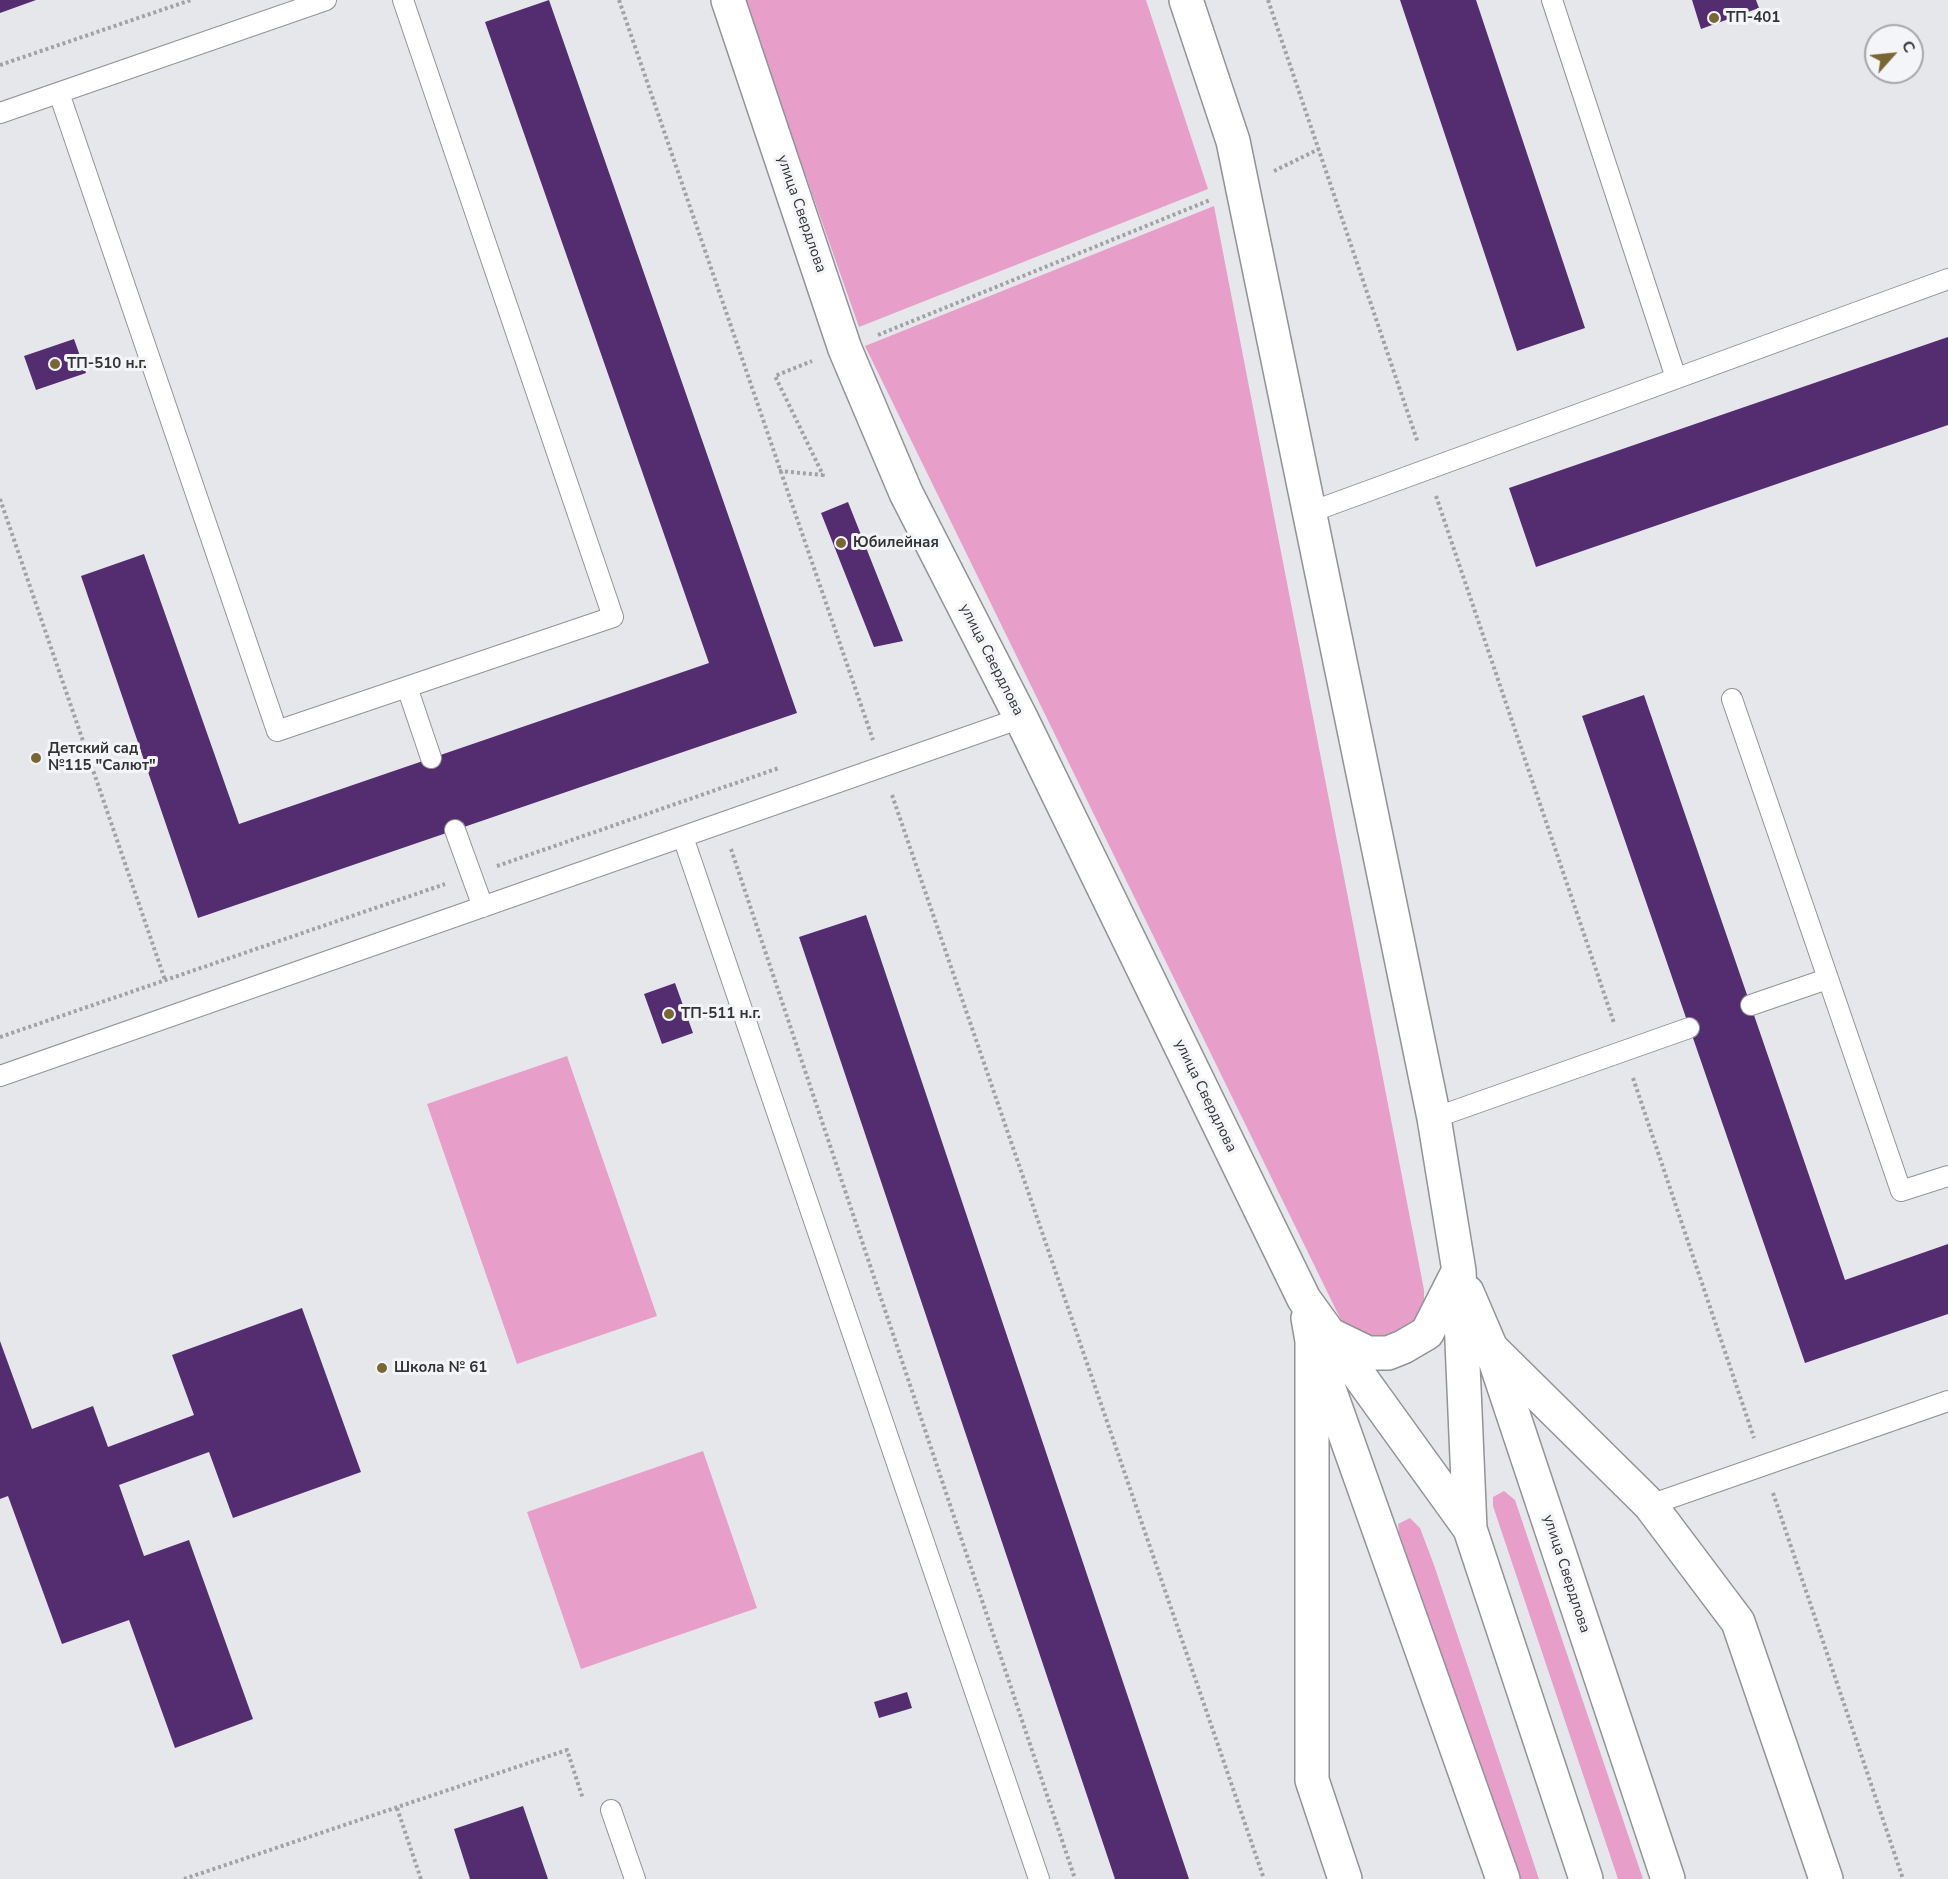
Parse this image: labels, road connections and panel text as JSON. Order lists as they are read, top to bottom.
{
  "streets": {
    "main road": ["улица Свердлова"]
  },
  "places": [
    "ТП-401",
    "ТП-510 н.г.",
    "Юбилейная",
    "Детский сад №115 \"Салют\"",
    "ТП-511 н.г.",
    "Школа № 61"
  ],
  "north": "top right"
}
